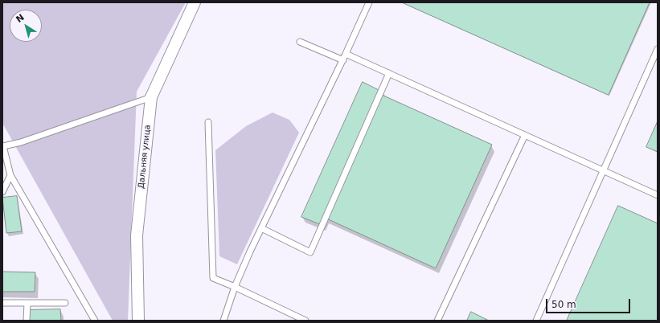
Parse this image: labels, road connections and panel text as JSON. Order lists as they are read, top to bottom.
{
  "streets": {
    "street": ["Дальняя улица"]
  },
  "scale_bar": "50 m",
  "north": "top left"
}
